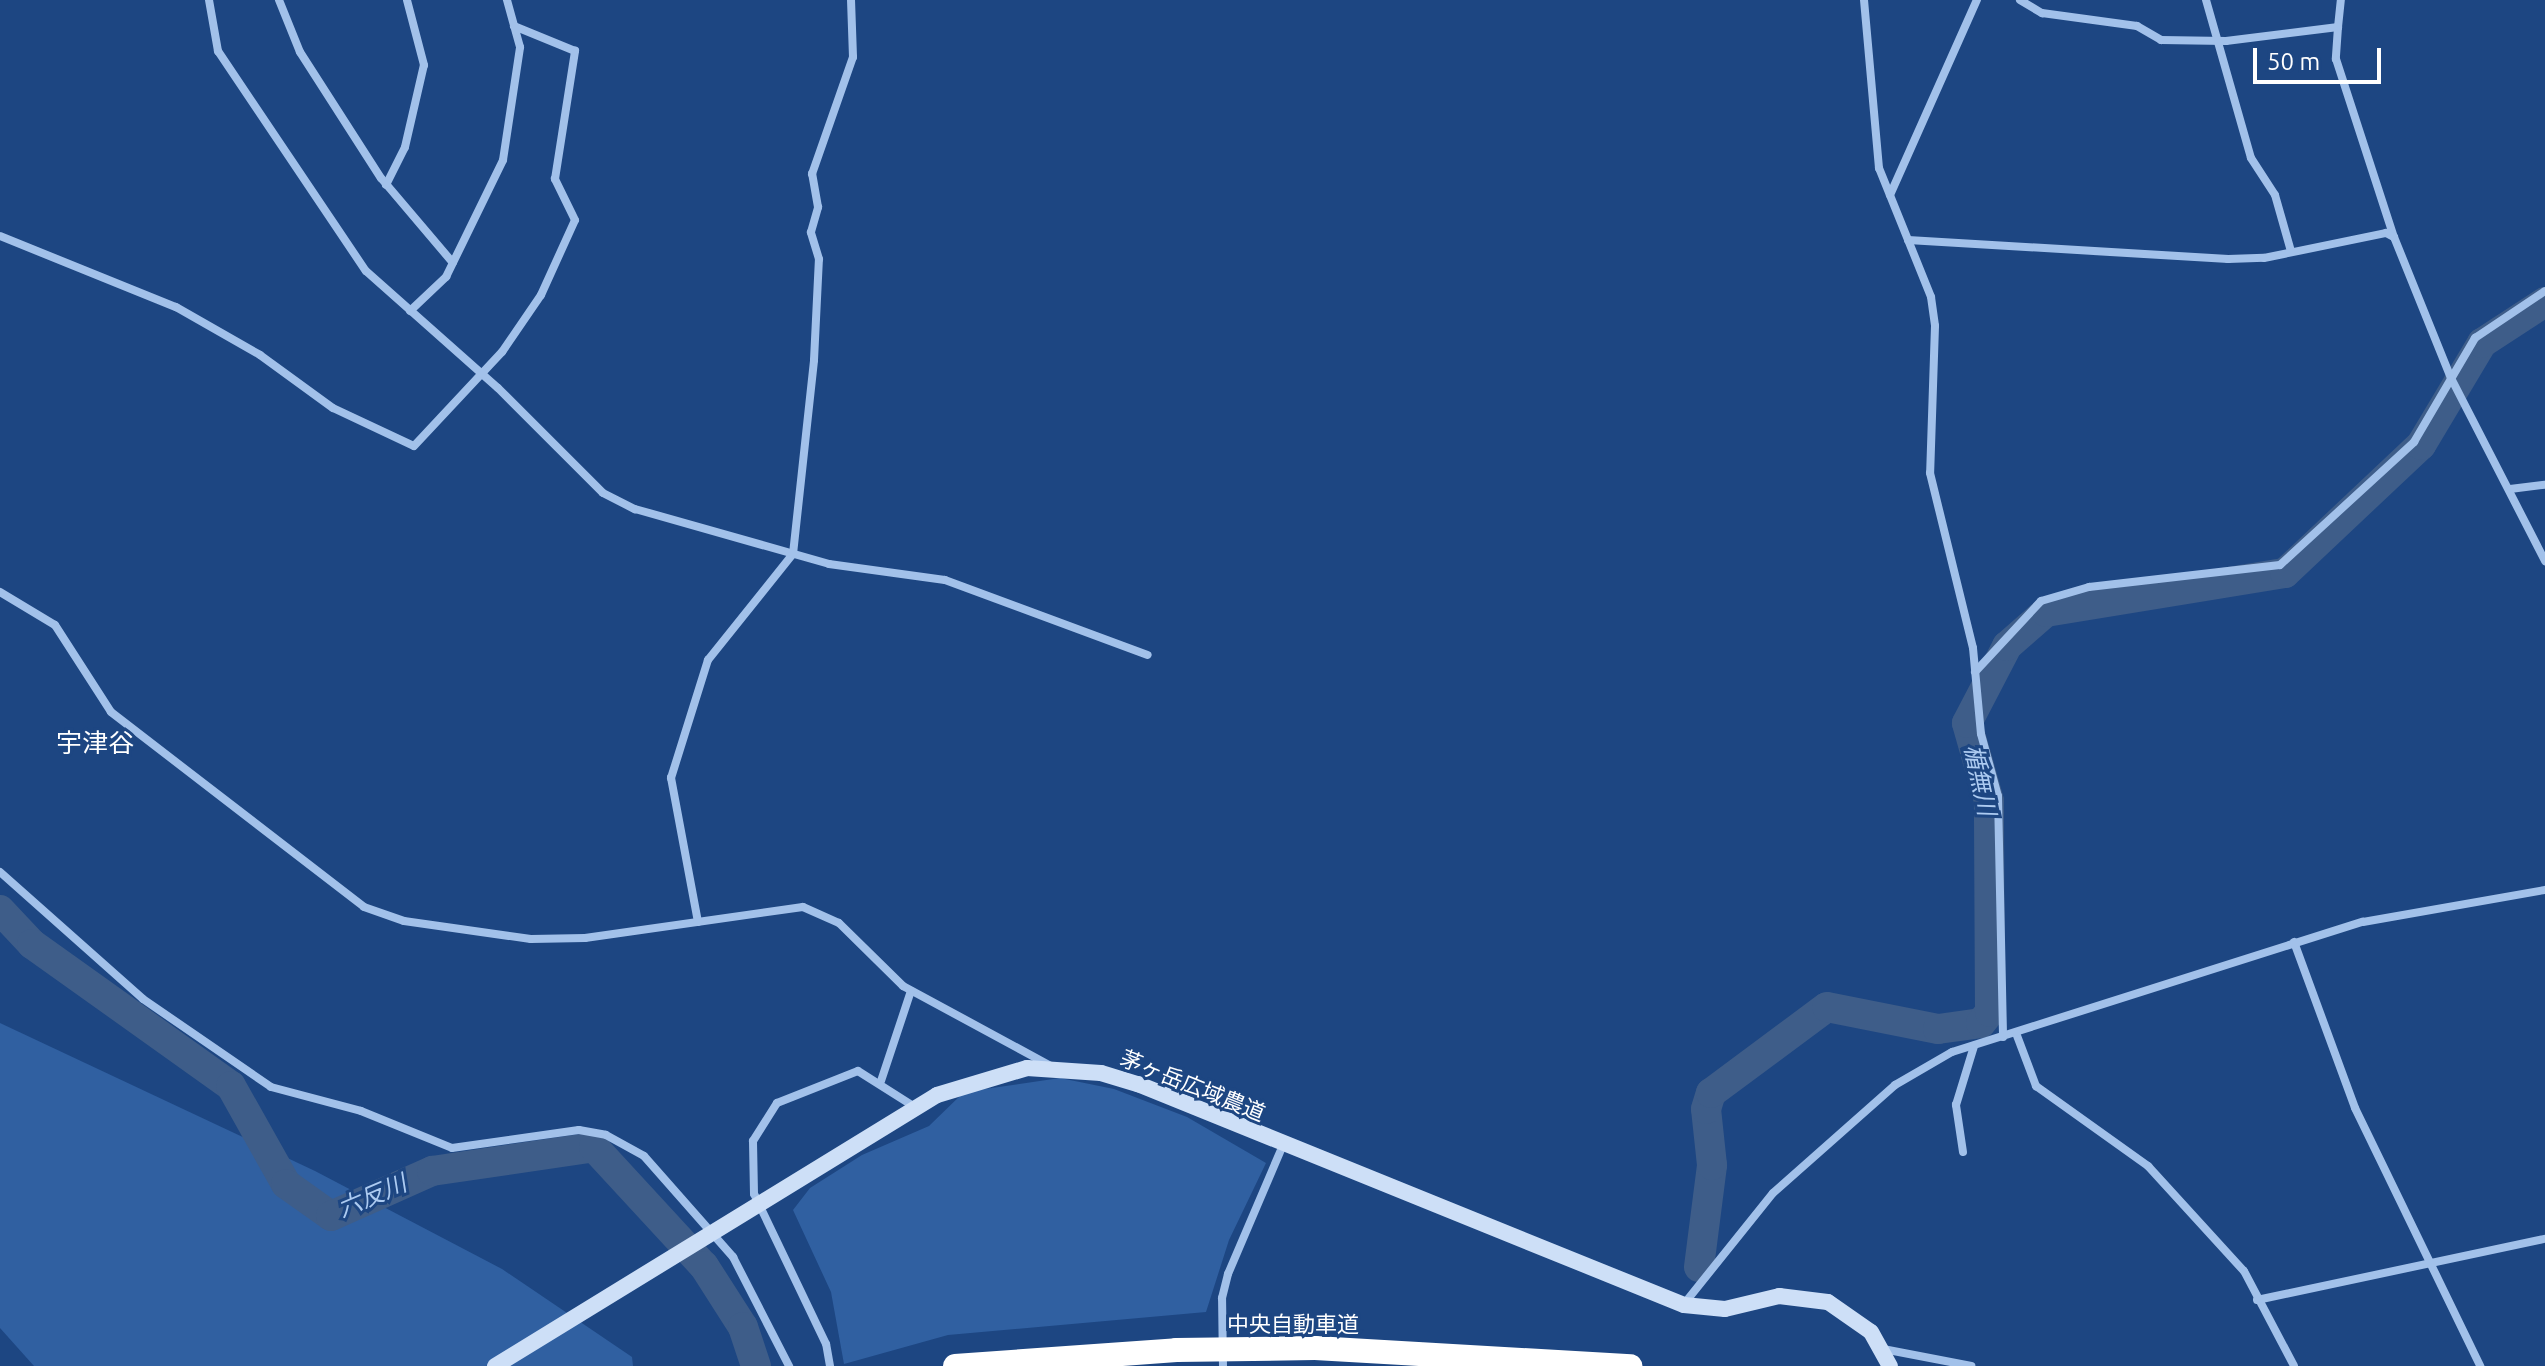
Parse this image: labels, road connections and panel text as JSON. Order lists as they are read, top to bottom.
{
  "streets": {
    "highway": ["中央自動車道"],
    "street": ["茅ヶ岳広域農道"]
  },
  "districts": ["宇津谷"],
  "water": ["楯無川", "六反川"],
  "scale_bar": "50 m"
}
